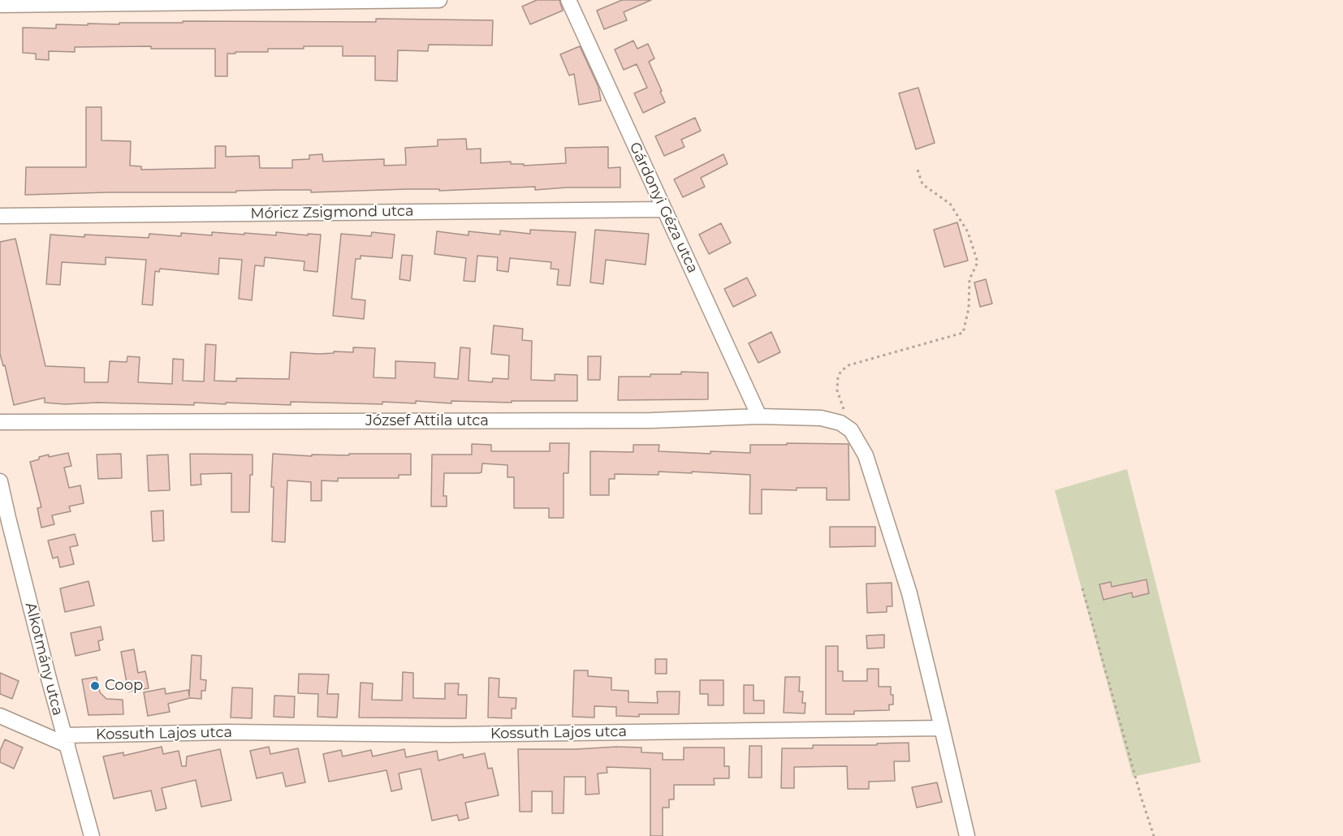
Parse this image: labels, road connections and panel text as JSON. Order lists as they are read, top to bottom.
{
  "streets": {
    "street": [
      "Gárdonyi Géza utca",
      "Móricz Zsigmond utca",
      "József Attila utca",
      "Alkotmány utca",
      "Kossuth Lajos utca"
    ]
  },
  "crossings": [
    ["Gárdonyi Géza utca", "Móricz Zsigmond utca"],
    ["Gárdonyi Géza utca", "József Attila utca"],
    ["Alkotmány utca", "Kossuth Lajos utca"]
  ],
  "places": ["Coop"]
}
